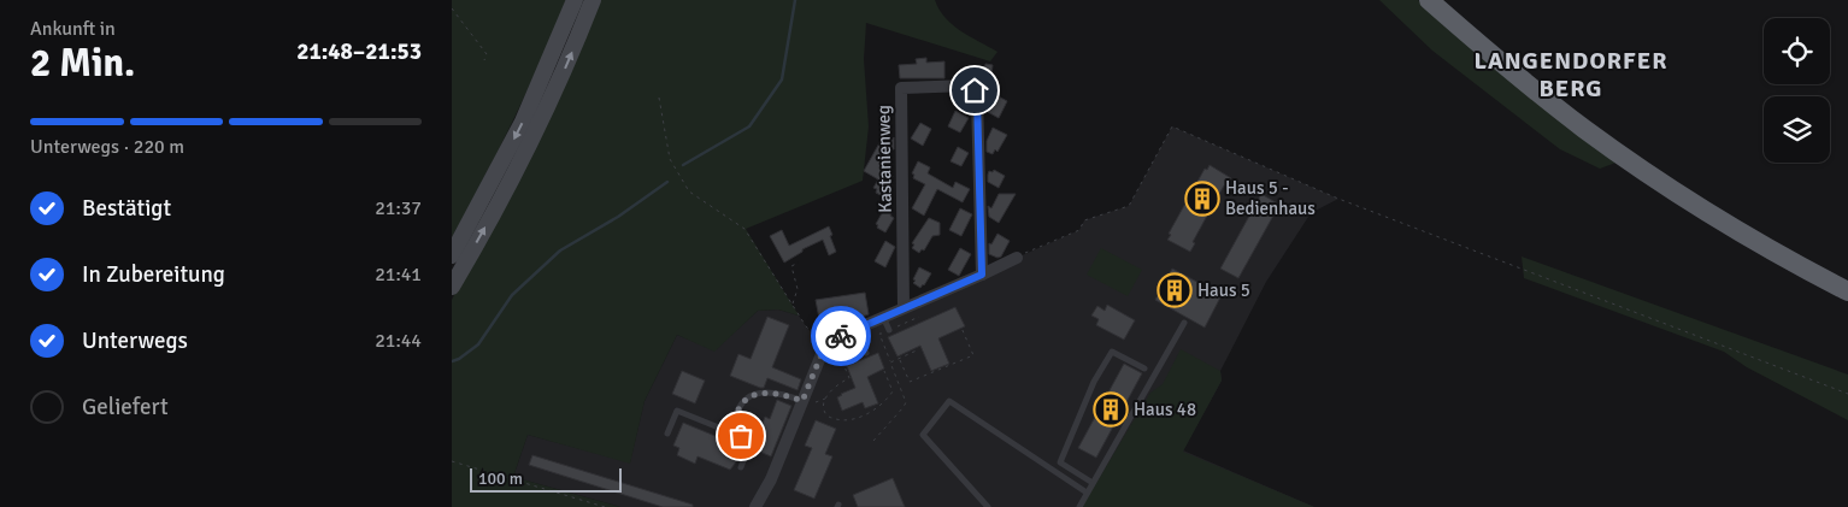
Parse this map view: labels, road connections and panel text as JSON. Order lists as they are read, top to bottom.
{
  "streets": {
    "street": ["Kastanienweg"]
  },
  "districts": ["LANGENDORFER BERG"],
  "places": {
    "building": ["Haus 5 - Bedienhaus", "Haus 5", "Haus 48"]
  },
  "scale_bar": "100 m",
  "page": {
    "heading": ["2 Min.", "Ankunft in", "21:48–21:53"],
    "bar": "Unterwegs · 220 m",
    "list": [
      ["Bestätigt", "21:37"],
      ["In Zubereitung", "21:41"],
      ["Unterwegs", "21:44"],
      "Geliefert"
    ],
    "scale": "100 m"
  }
}
